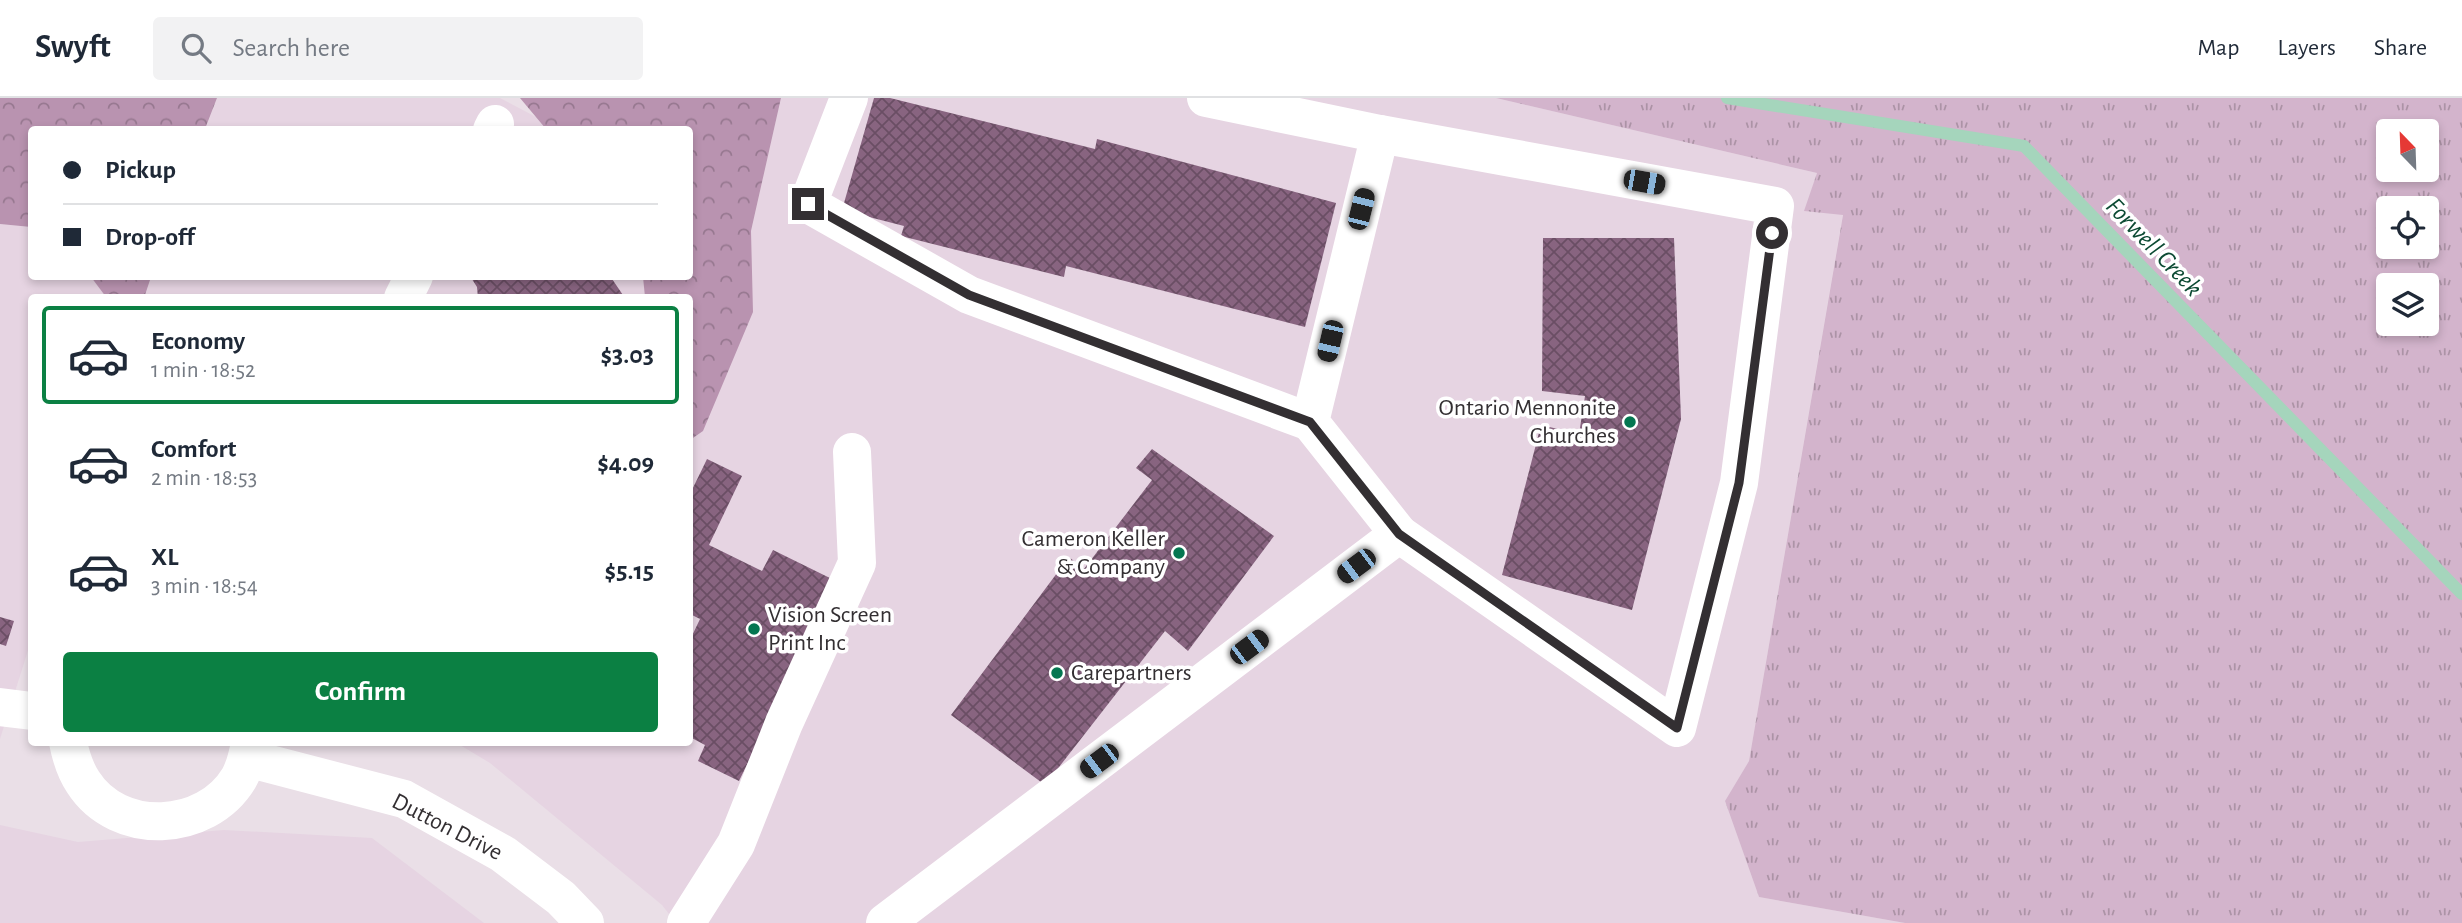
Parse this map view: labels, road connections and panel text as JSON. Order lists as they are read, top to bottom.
{
  "streets": {
    "street": ["Dutton Drive"]
  },
  "water": ["Forwell Creek"],
  "places": [
    "Ontario Mennonite Churches",
    "Cameron Keller & Company",
    "Vision Screen Print Inc",
    "Carepartners"
  ],
  "north": "top left",
  "page": {
    "header": "Swyft",
    "search": "Search here",
    "nav": ["Map", "Layers", "Share"],
    "banner": ["Pickup", "Drop-off"],
    "list": [
      {
        "name": "Economy",
        "note": "1 min · 18:52",
        "value": "$3.03"
      },
      {
        "name": "Comfort",
        "note": "2 min · 18:53",
        "value": "$4.09"
      },
      {
        "name": "XL",
        "note": "3 min · 18:54",
        "value": "$5.15"
      }
    ],
    "buttons": "Confirm"
  }
}
